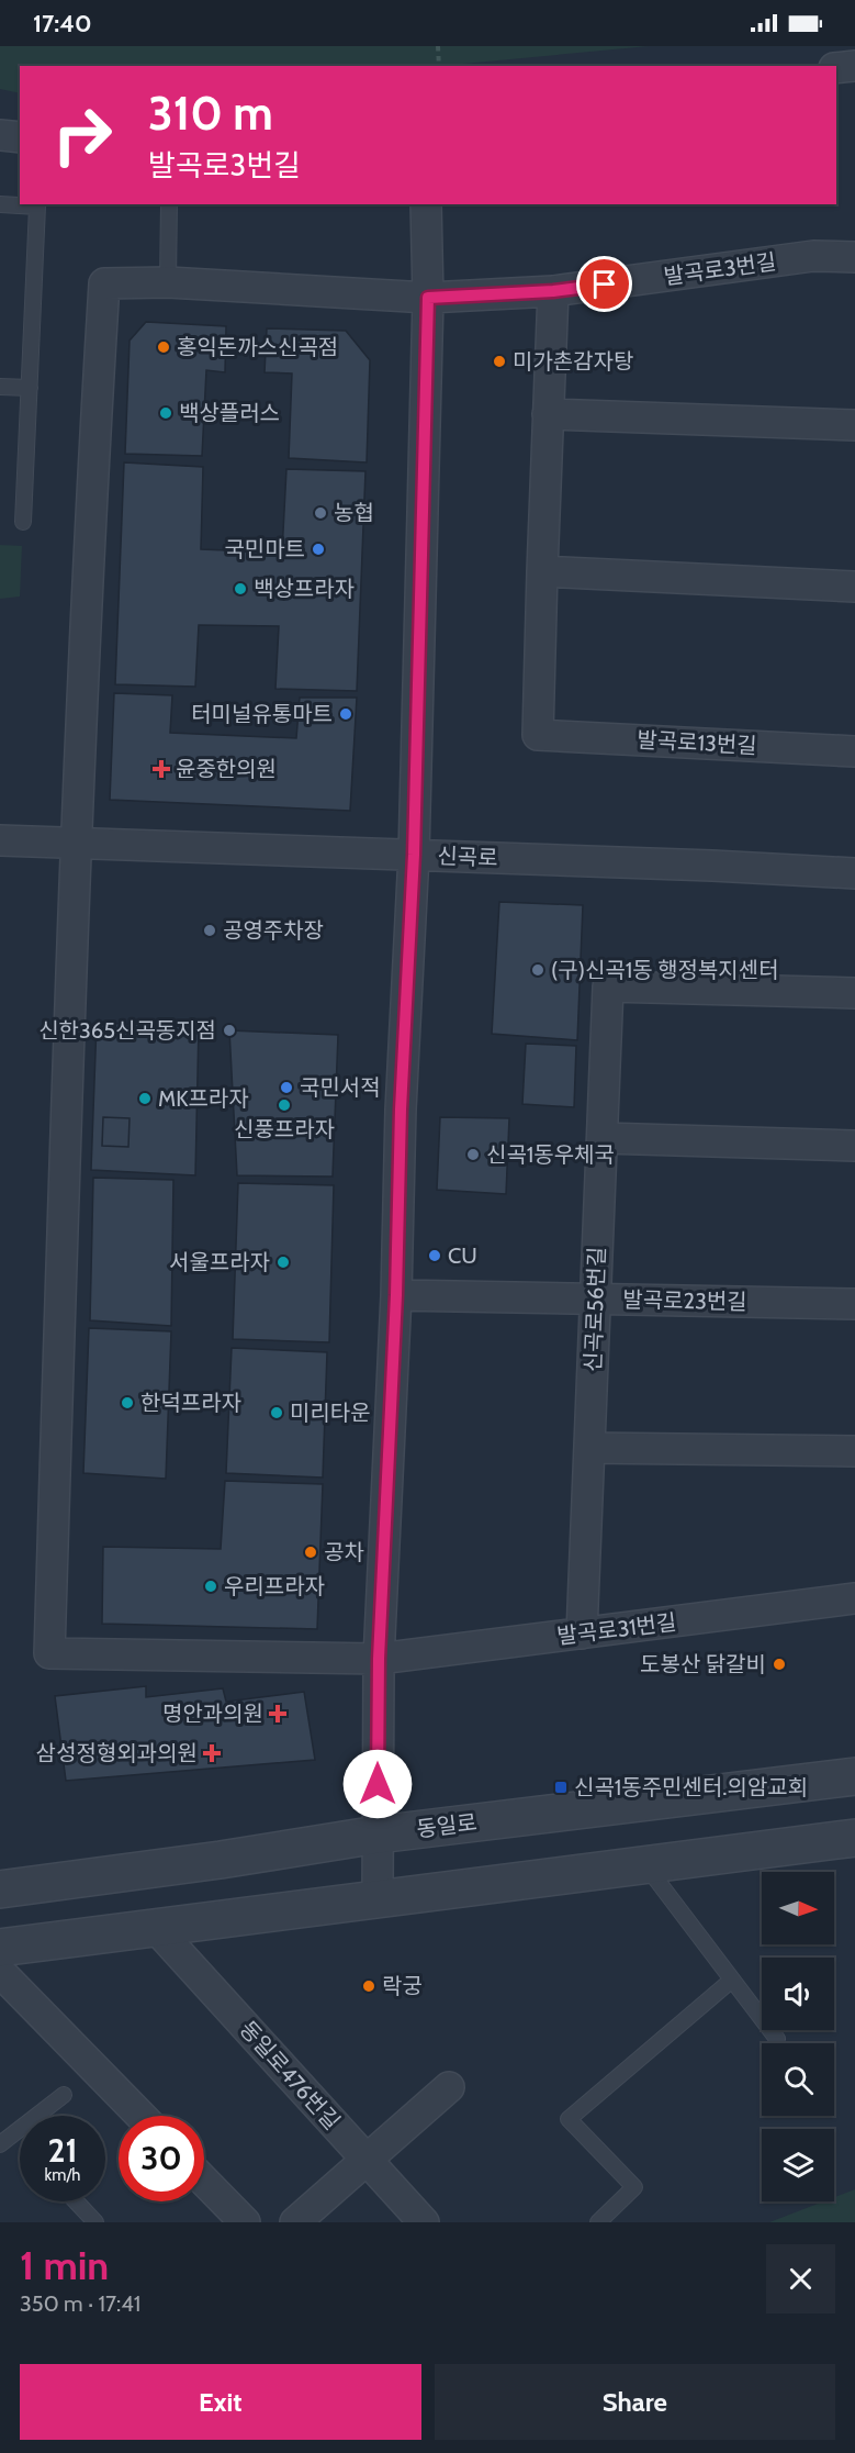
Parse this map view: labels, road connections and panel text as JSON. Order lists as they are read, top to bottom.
{
  "streets": {
    "street": [
      "발곡로3번길",
      "발곡로13번길",
      "신곡로",
      "발곡로23번길",
      "신곡로56번길",
      "발곡로31번길",
      "동일로",
      "동일로476번길"
    ]
  },
  "crossings": [
    ["발곡로3번길", "신곡로"],
    ["발곡로3번길", "발곡로31번길"],
    ["신곡로", "발곡로31번길"],
    ["발곡로23번길", "신곡로56번길"],
    ["신곡로56번길", "발곡로31번길"]
  ],
  "places": {
    "other": [
      "홍익돈까스신곡점",
      "미가촌감자탕",
      "백상플러스",
      "농협",
      "국민마트",
      "백상프라자",
      "터미널유통마트",
      "공영주차장",
      "(구)신곡1동 행정복지센터",
      "신한365신곡동지점",
      "국민서적",
      "MK프라자",
      "신풍프라자",
      "신곡1동우체국",
      "CU",
      "서울프라자",
      "한덕프라자",
      "미리타운",
      "공차",
      "우리프라자",
      "도봉산 닭갈비",
      "락궁"
    ],
    "health": ["윤중한의원", "명안과의원", "삼성정형외과의원"],
    "transit": ["신곡1동주민센터.의암교회"]
  },
  "north": "right",
  "page": {
    "status": "17:40",
    "turn": ["310 m", "발곡로3번길"],
    "speed": "21 km/h",
    "limit": "30",
    "heading": ["1 min", "350 m · 17:41"],
    "buttons": ["Exit", "Share"]
  }
}
